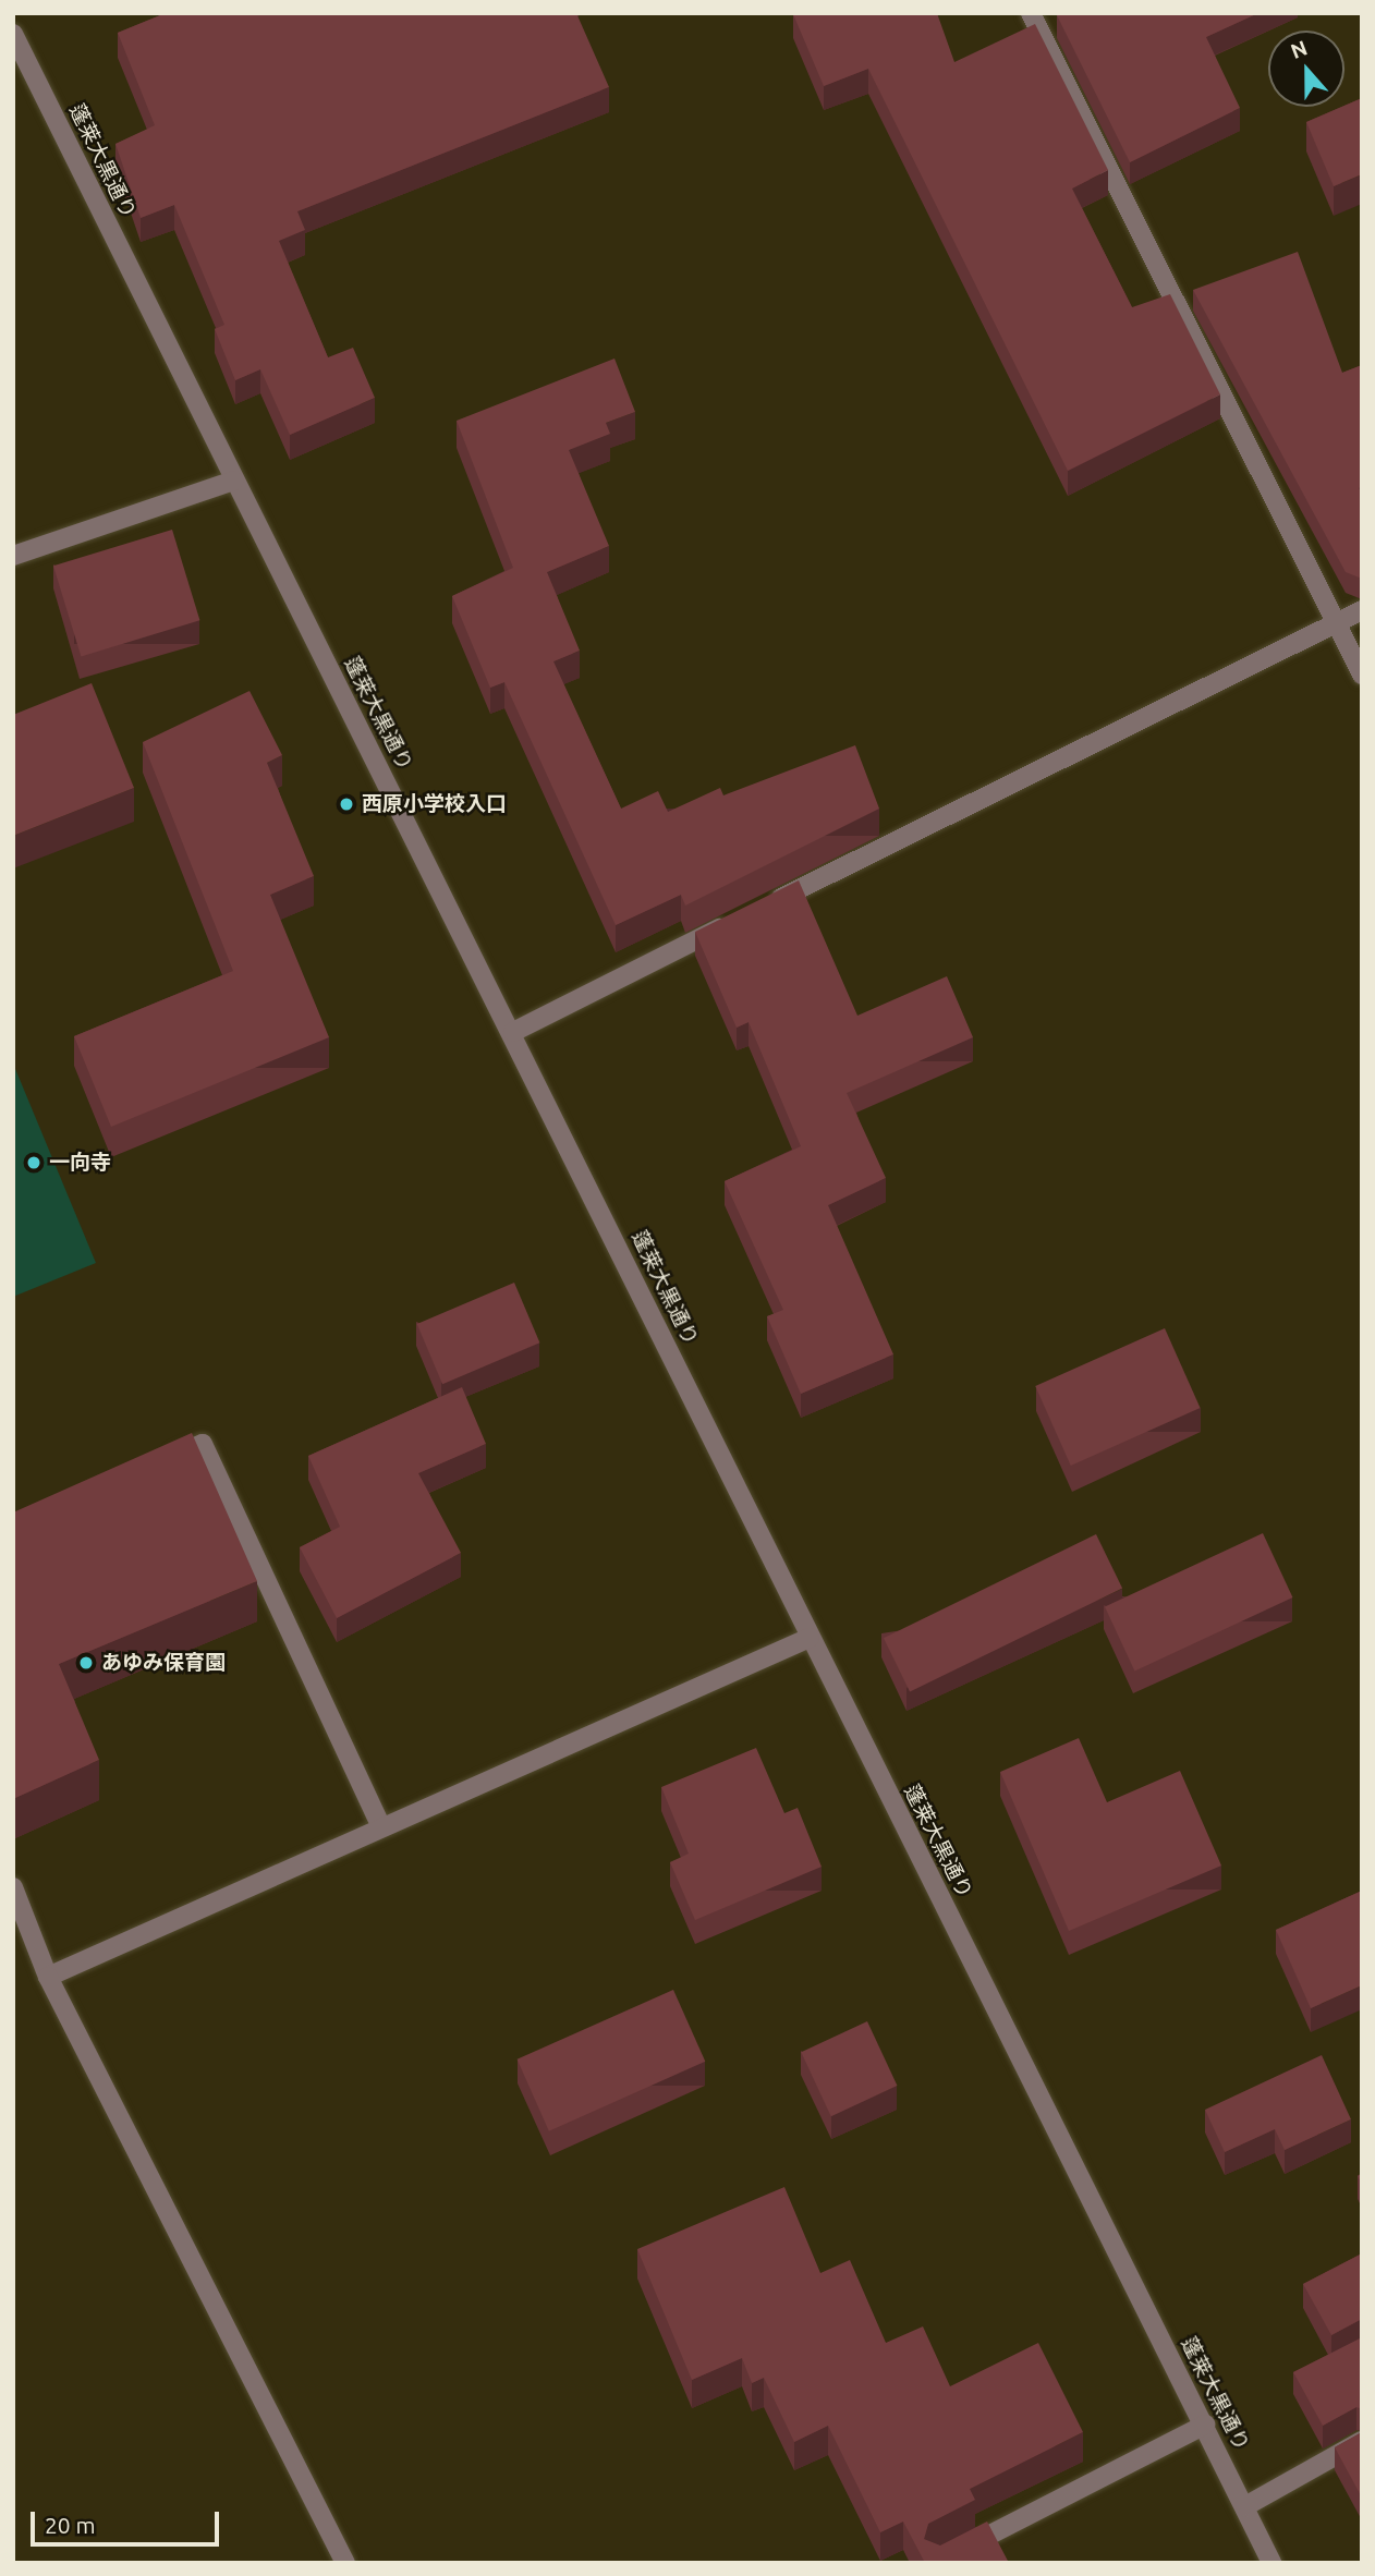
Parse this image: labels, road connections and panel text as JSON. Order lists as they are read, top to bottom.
{
  "streets": {
    "street": ["蓬莱大黒通り"]
  },
  "places": ["西原小学校入口", "一向寺", "あゆみ保育園"],
  "scale_bar": "20 m",
  "north": "top"
}
